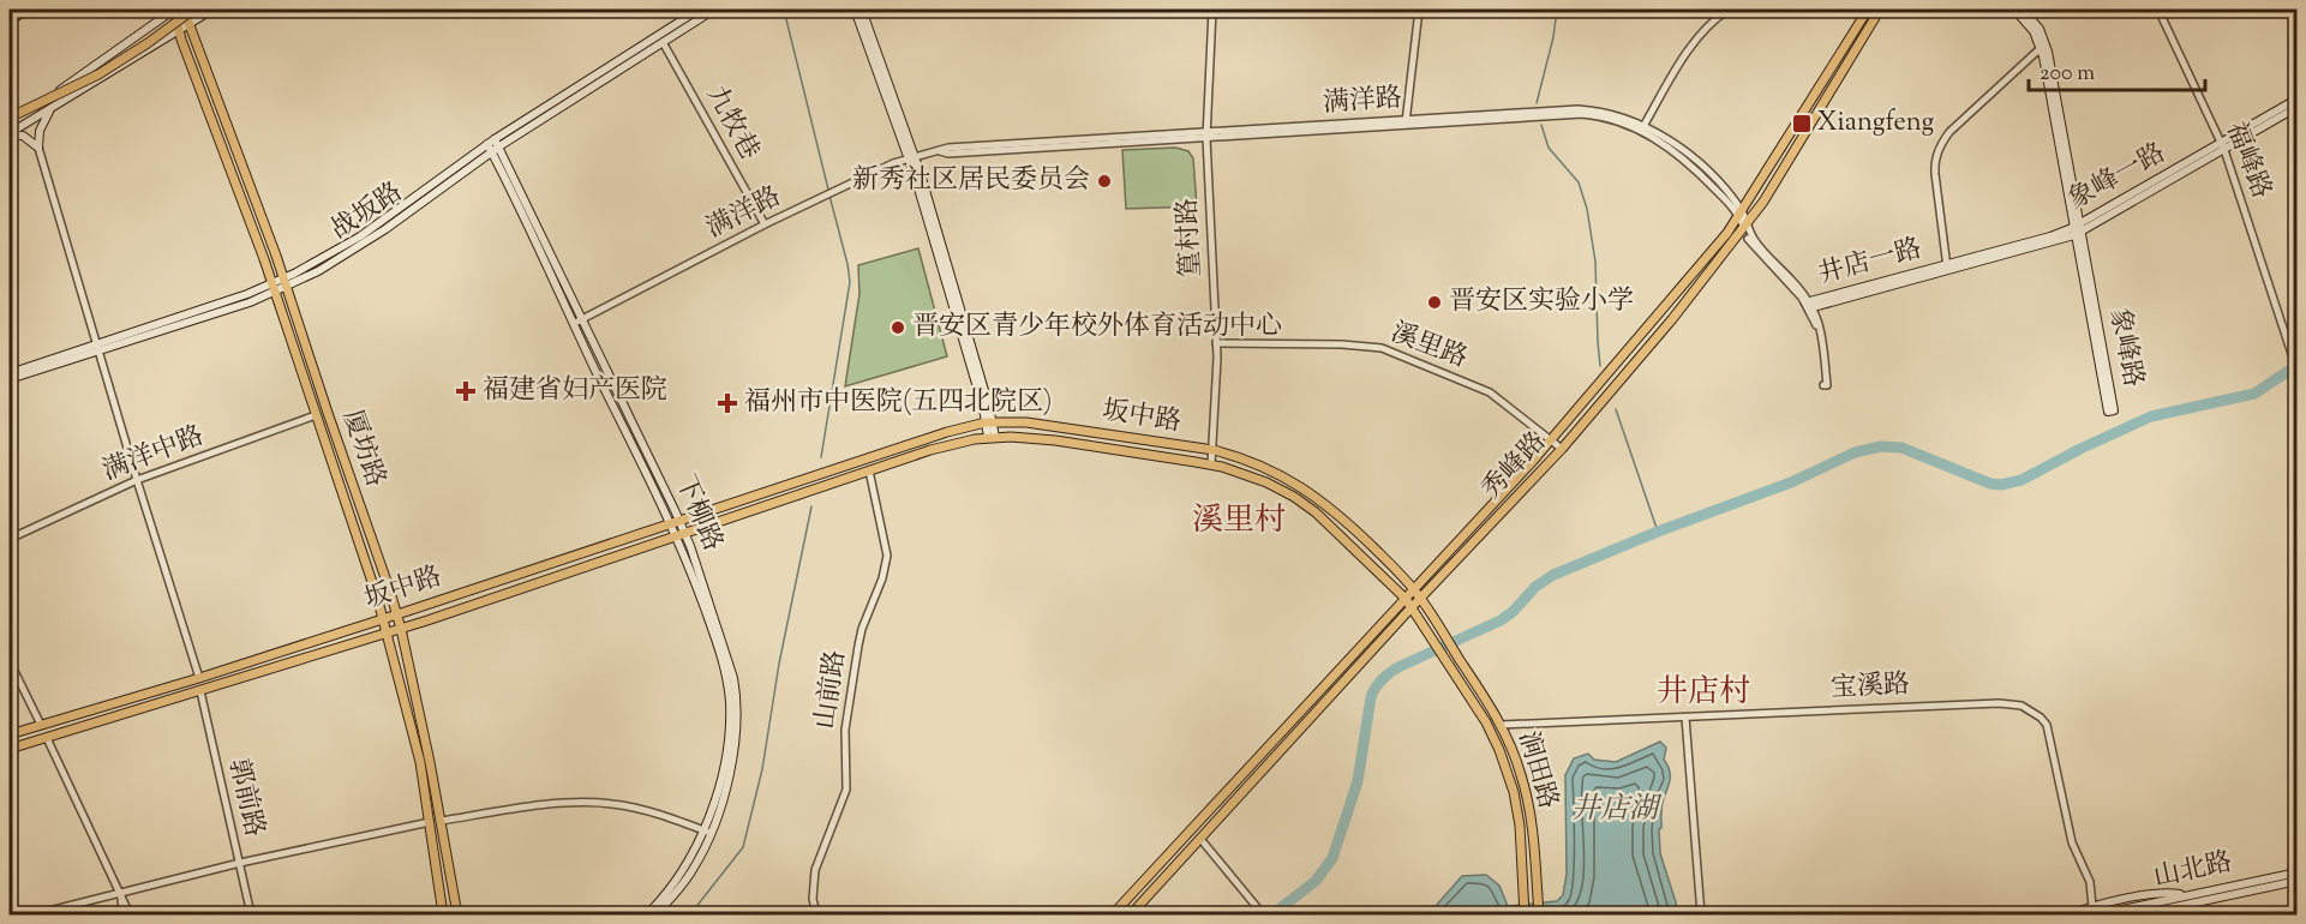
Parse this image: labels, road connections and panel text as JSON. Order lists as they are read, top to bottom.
{
  "streets": {
    "main road": [
      "象峰一路",
      "战坂路",
      "井店一路",
      "象峰路",
      "坂中路",
      "厦坊路",
      "秀峰路",
      "下柳路",
      "涧田路",
      "山北路"
    ],
    "street": [
      "满洋路",
      "九牧巷",
      "福峰路",
      "篁村路",
      "溪里路",
      "满洋中路",
      "宝溪路",
      "山前路",
      "郭前路"
    ]
  },
  "crossings": [
    ["满洋路", "九牧巷"],
    ["满洋路", "篁村路"],
    ["满洋路", "井店一路"],
    ["满洋路", "秀峰路"],
    ["满洋路", "下柳路"],
    ["九牧巷", "战坂路"],
    ["福峰路", "象峰一路"],
    ["象峰一路", "井店一路"],
    ["象峰一路", "象峰路"],
    ["战坂路", "厦坊路"],
    ["战坂路", "下柳路"],
    ["篁村路", "溪里路"],
    ["篁村路", "坂中路"],
    ["溪里路", "秀峰路"],
    ["坂中路", "厦坊路"],
    ["坂中路", "秀峰路"],
    ["坂中路", "下柳路"],
    ["坂中路", "山前路"],
    ["坂中路", "涧田路"],
    ["坂中路", "郭前路"],
    ["厦坊路", "满洋中路"],
    ["秀峰路", "涧田路"],
    ["宝溪路", "涧田路"]
  ],
  "districts": ["溪里村", "井店村"],
  "water": ["井店湖"],
  "places": {
    "transit": ["Xiangfeng"],
    "other": ["新秀社区居民委员会", "晋安区实验小学", "晋安区青少年校外体育活动中心"],
    "health": ["福建省妇产医院", "福州市中医院(五四北院区)"]
  },
  "scale_bar": "200 m"
}
